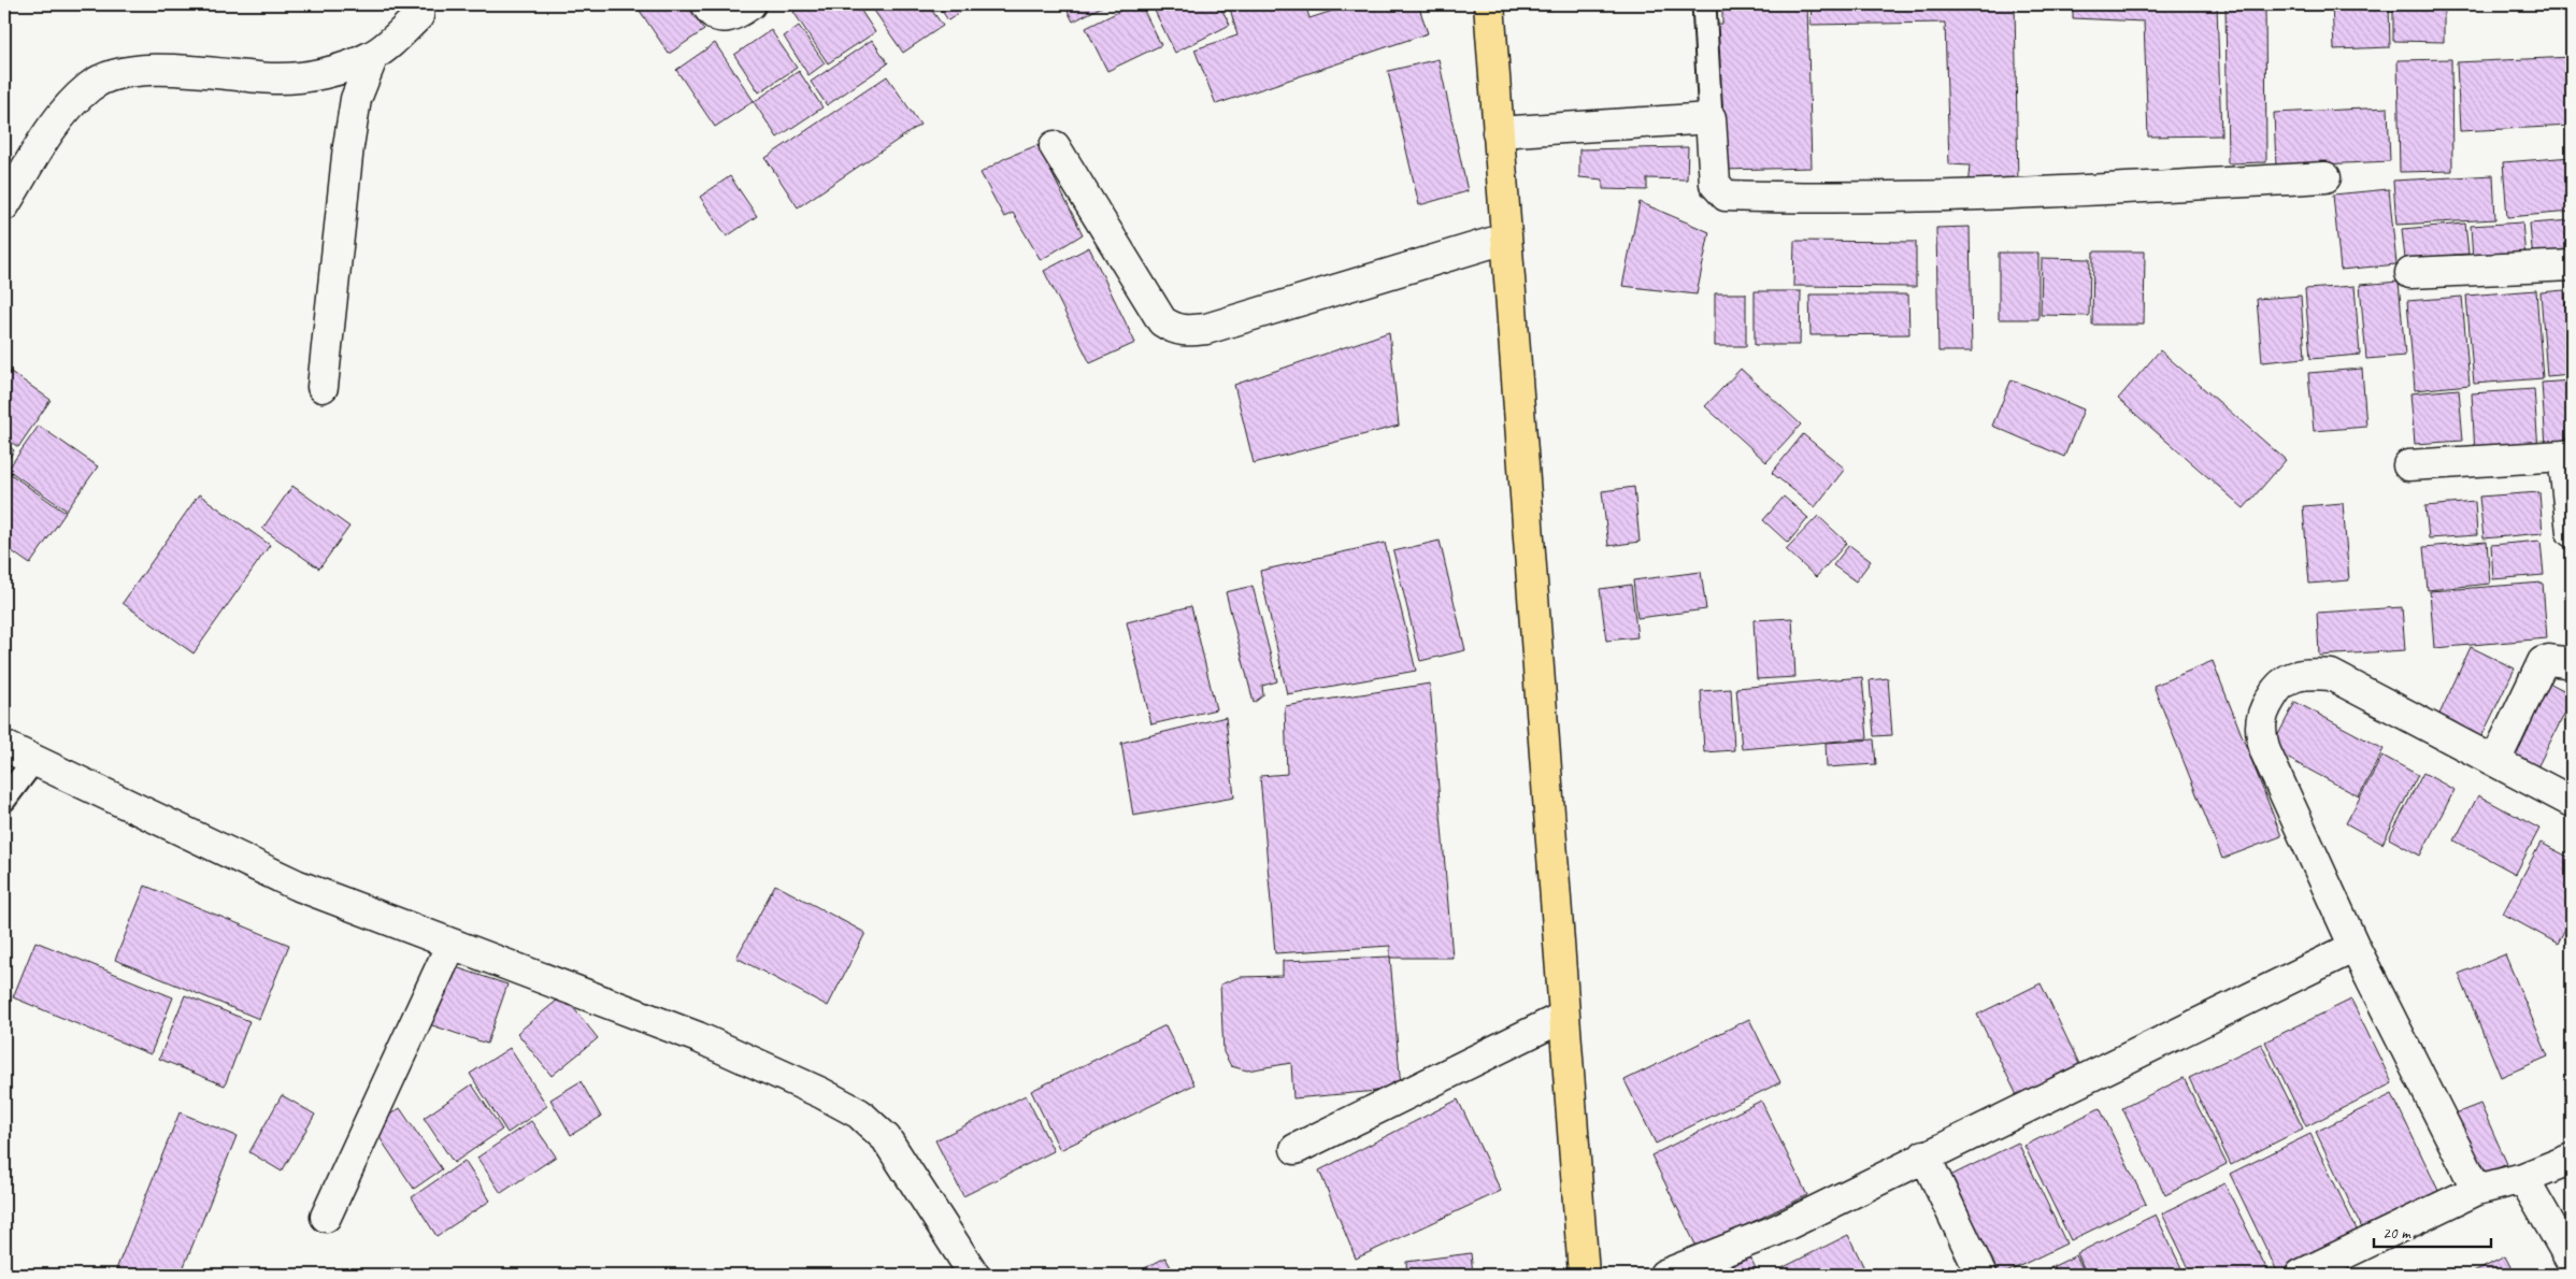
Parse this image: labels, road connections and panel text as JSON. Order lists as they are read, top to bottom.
{
  "scale_bar": "20 m"
}
